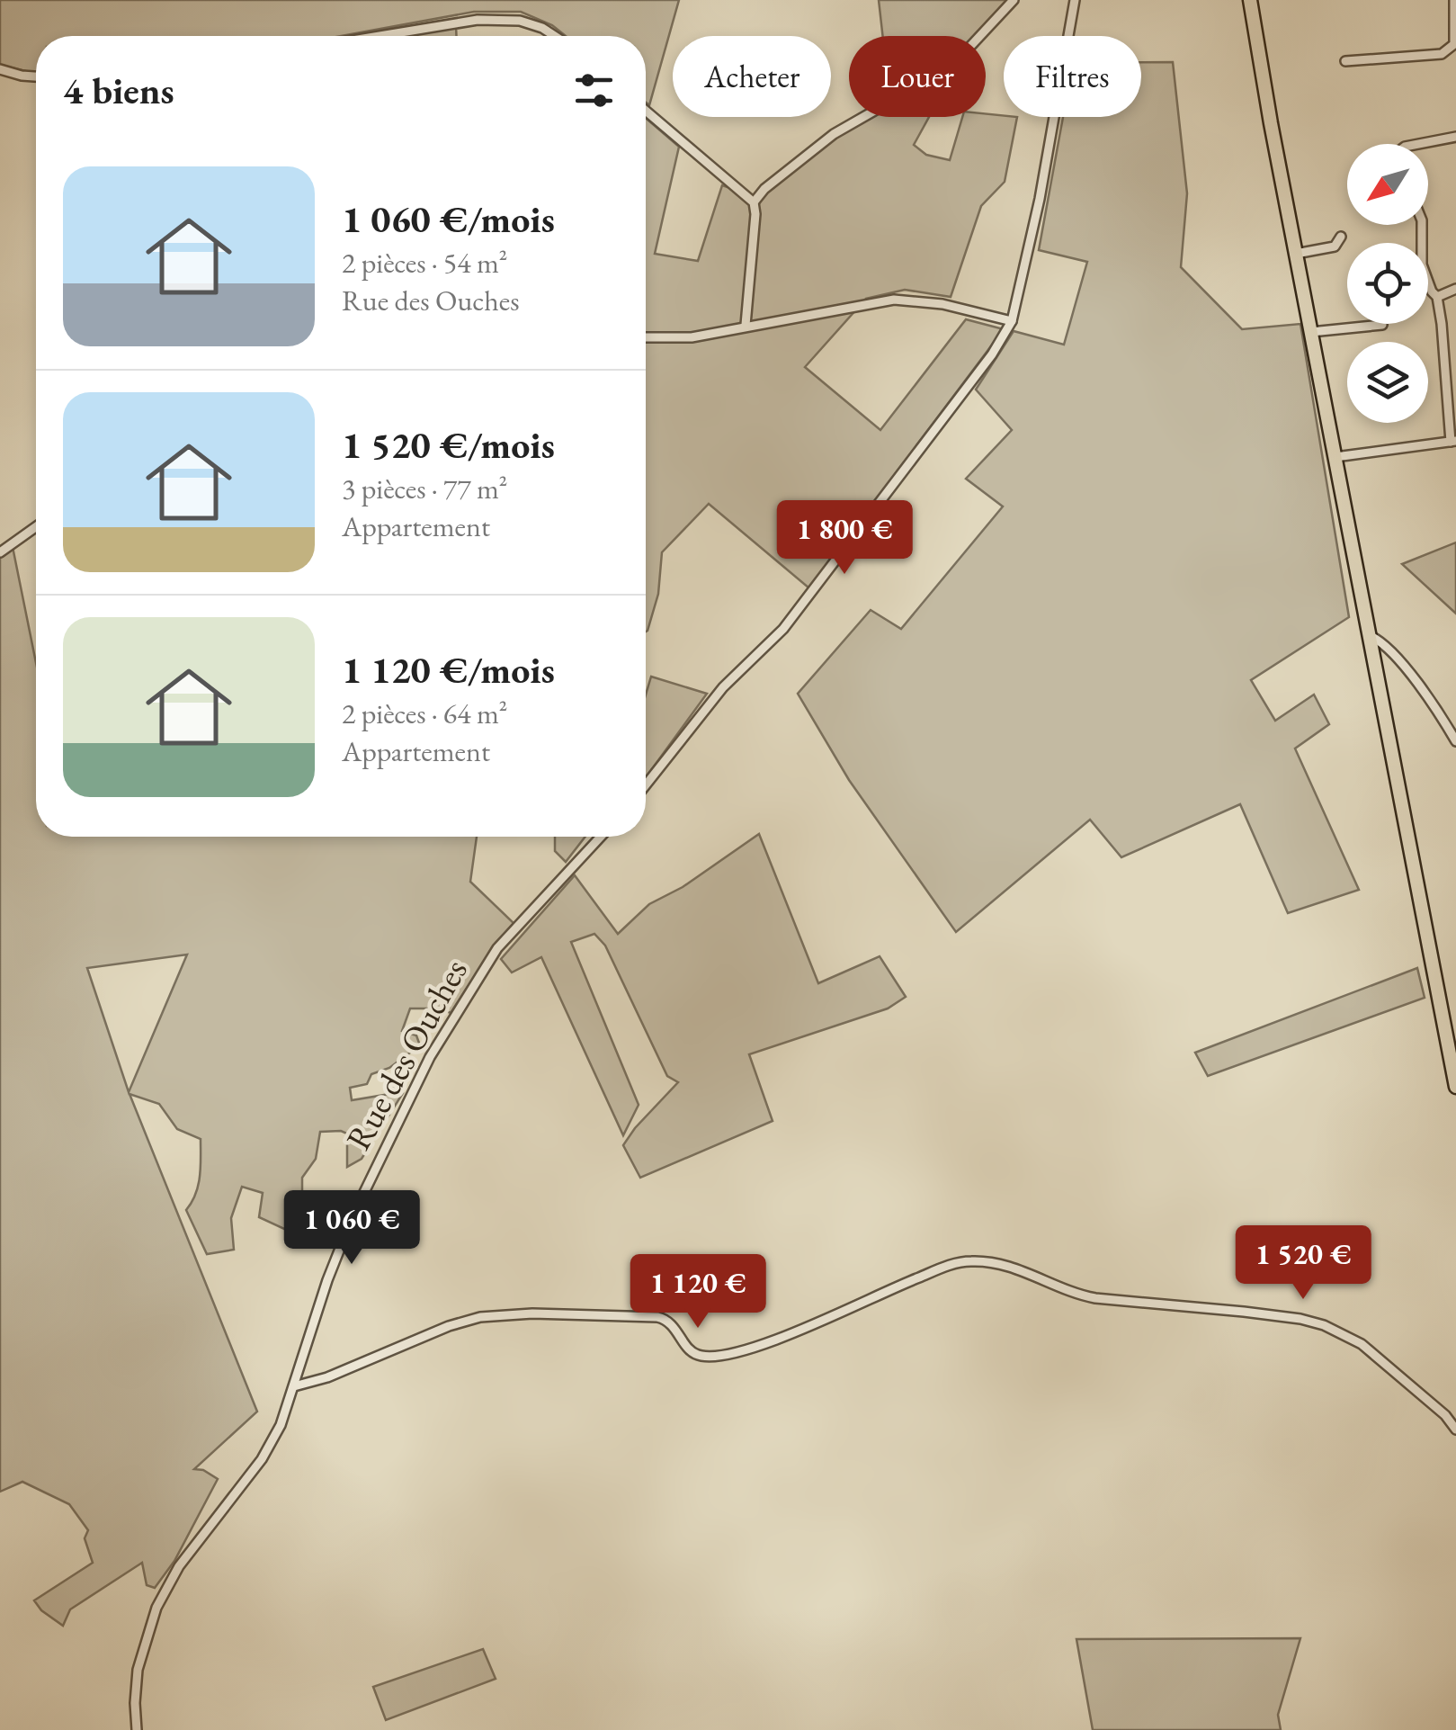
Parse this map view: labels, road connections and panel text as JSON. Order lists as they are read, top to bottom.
{
  "streets": {
    "street": ["Rue des Ouches"]
  },
  "north": "bottom left",
  "page": {
    "chip": ["Acheter", "Louer", "Filtres"],
    "heading": "4 biens",
    "list": [
      {
        "name": "1 060 €/mois",
        "note": "2 pièces · 54 m² · Rue des Ouches"
      },
      {
        "name": "1 520 €/mois",
        "note": "3 pièces · 77 m² · Appartement"
      },
      {
        "name": "1 120 €/mois",
        "note": "2 pièces · 64 m² · Appartement"
      }
    ],
    "price": [
      "1 800 €",
      "1 060 €",
      "1 520 €",
      "1 120 €"
    ]
  }
}
